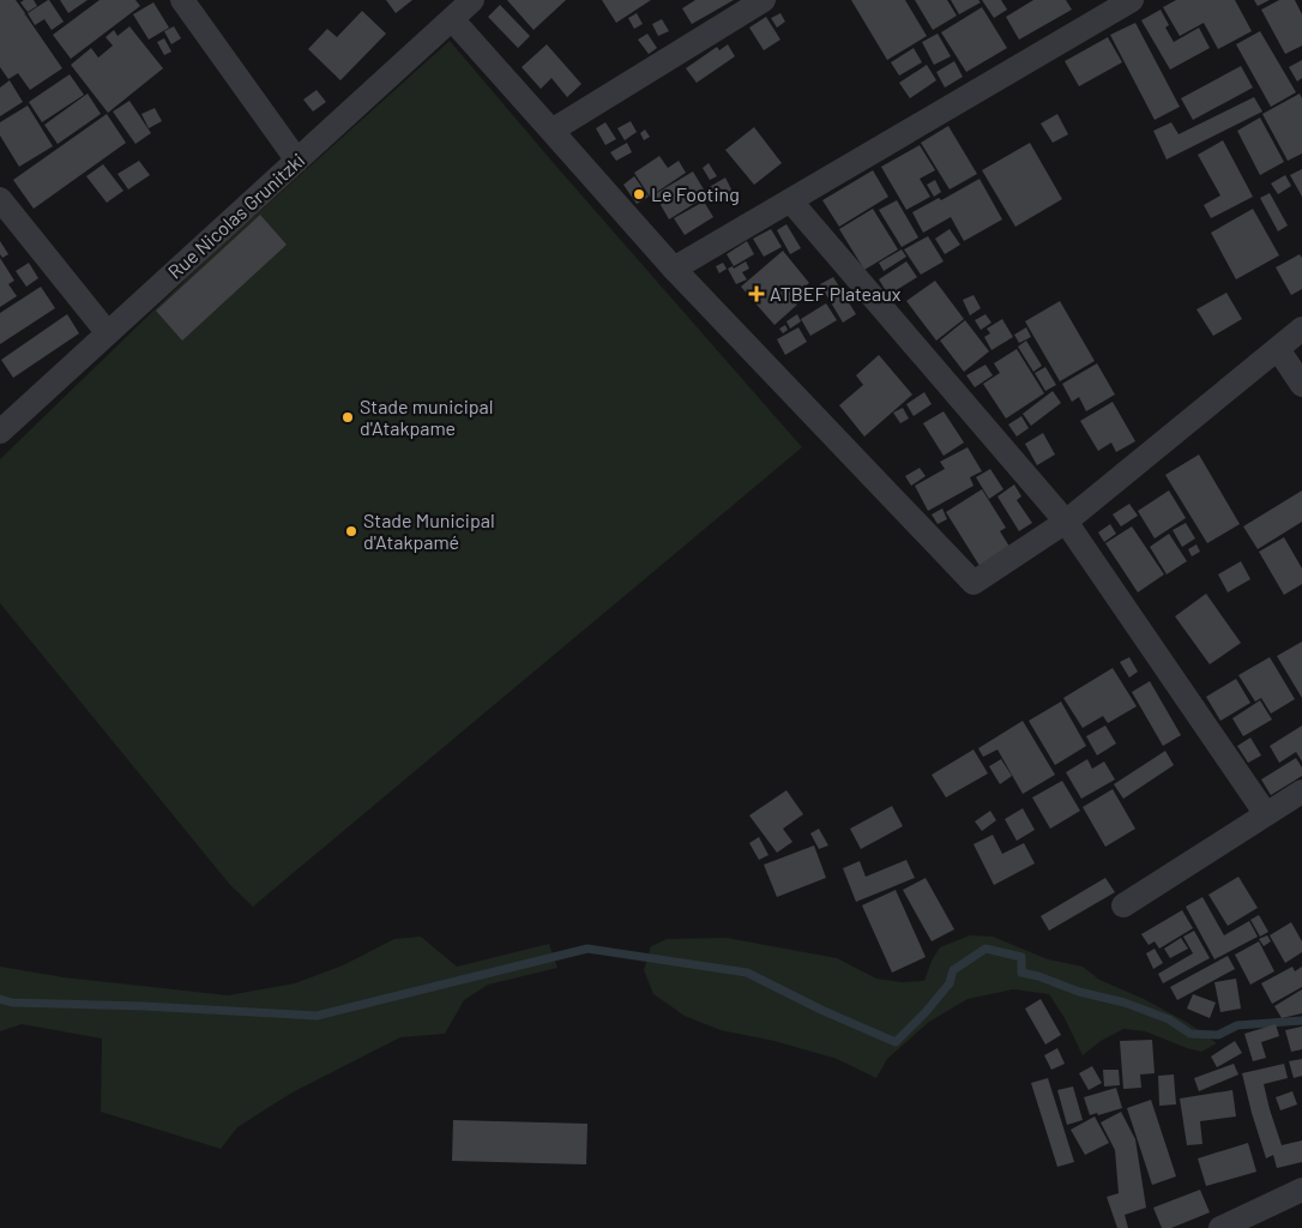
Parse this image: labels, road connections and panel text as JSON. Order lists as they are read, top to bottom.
{
  "streets": {
    "street": ["Rue Nicolas Grunitzki"]
  },
  "places": {
    "other": ["Le Footing", "Stade municipal d'Atakpame", "Stade Municipal d'Atakpamé"],
    "health": ["ATBEF Plateaux"]
  }
}
